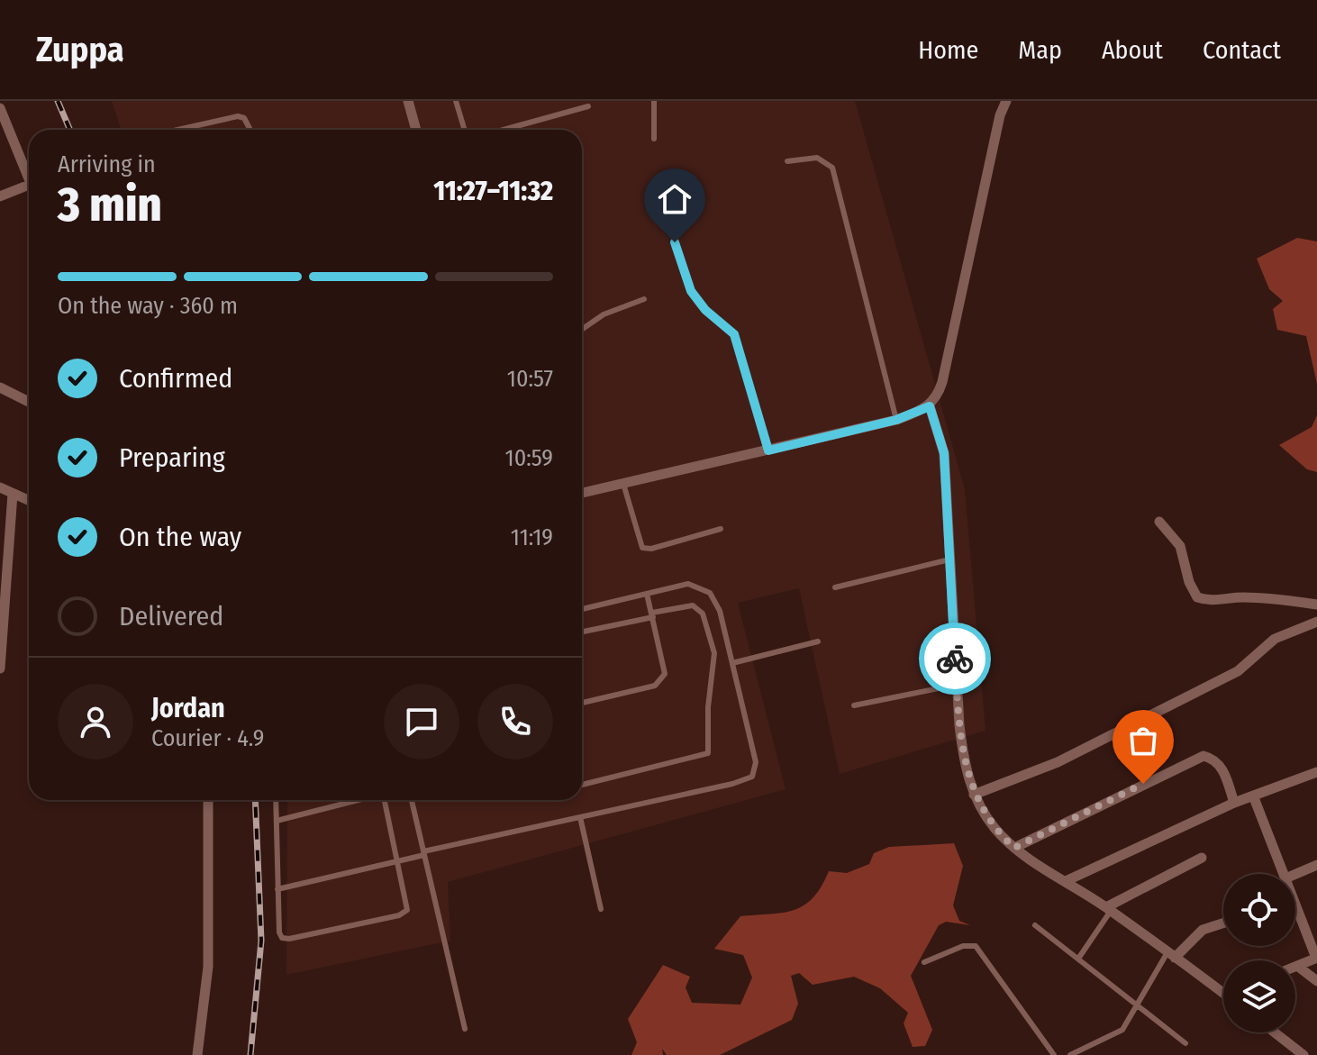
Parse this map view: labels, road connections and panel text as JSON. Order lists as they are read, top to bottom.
{
  "page": {
    "header": "Zuppa",
    "nav": [
      "Home",
      "Map",
      "About",
      "Contact"
    ],
    "heading": ["3 min", "Arriving in", "11:27–11:32"],
    "panel": ["Jordan", "Courier · 4.9"],
    "bar": "On the way · 360 m",
    "list": [
      ["Confirmed", "10:57"],
      ["Preparing", "10:59"],
      ["On the way", "11:19"],
      "Delivered"
    ]
  }
}
